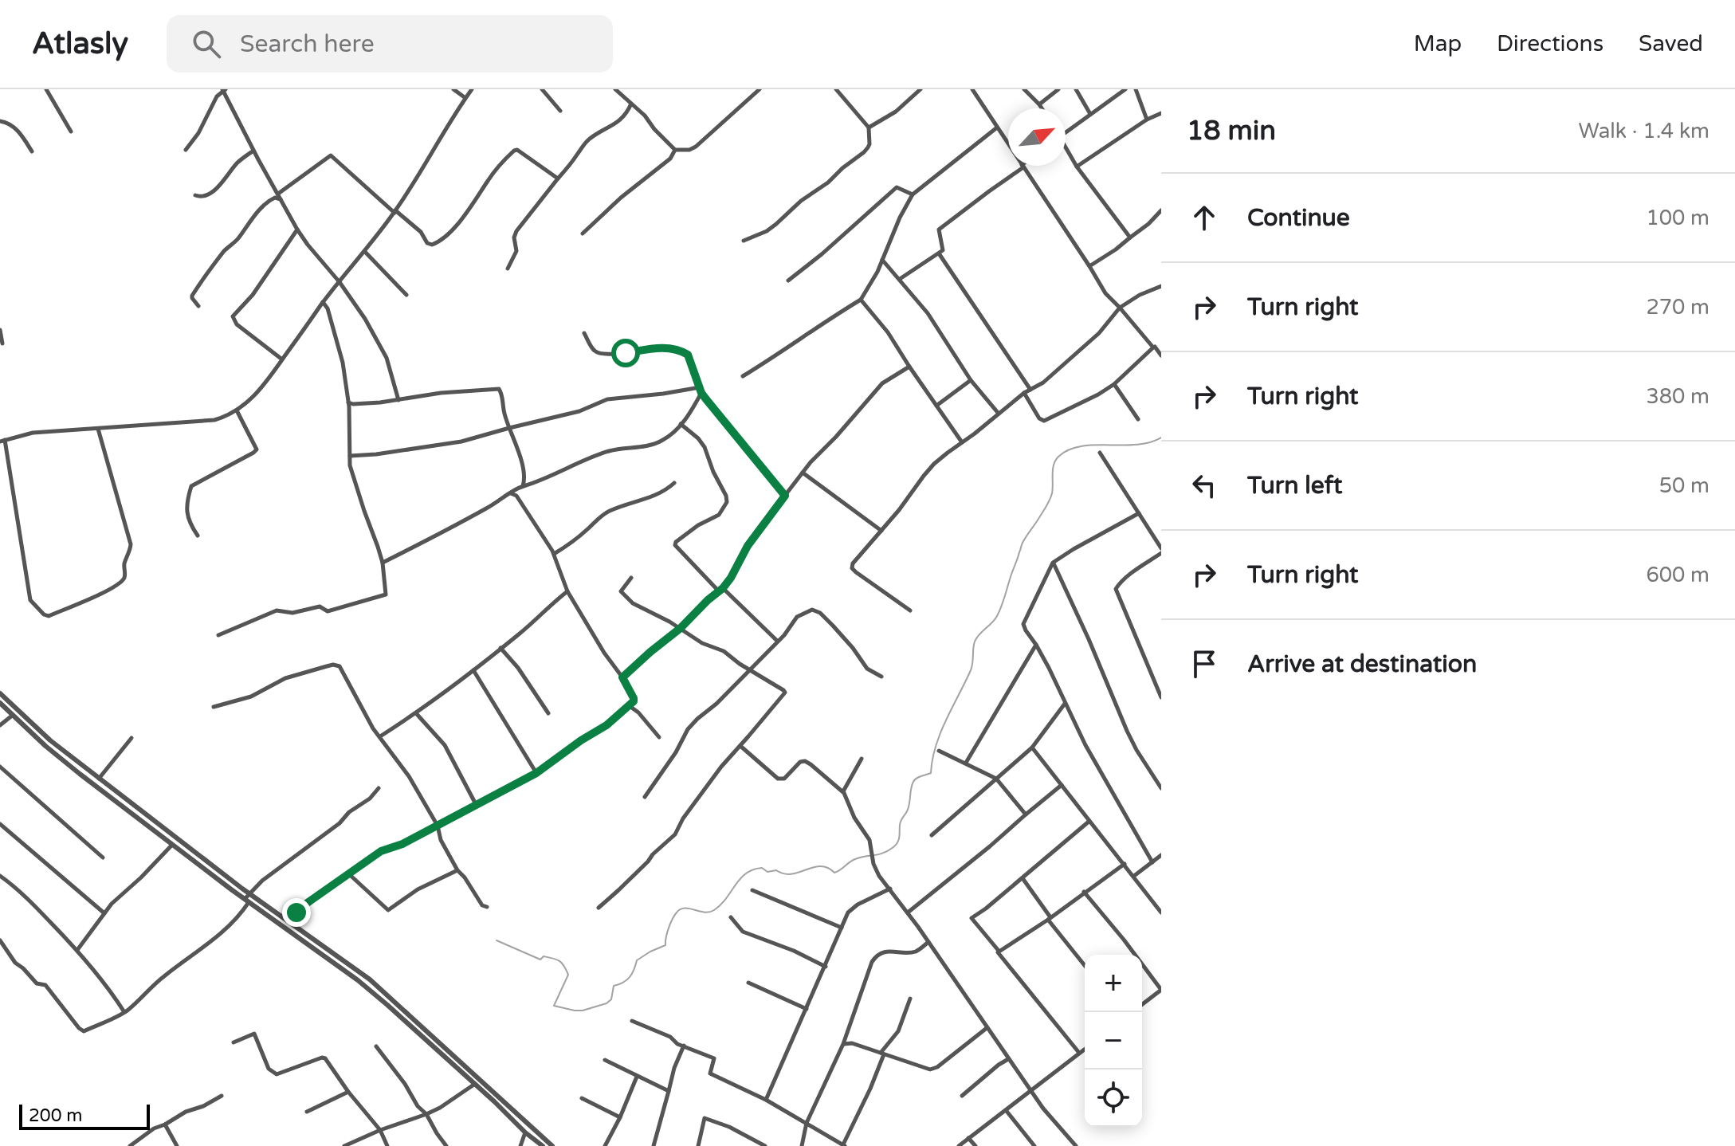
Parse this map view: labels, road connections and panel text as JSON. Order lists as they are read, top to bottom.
{
  "scale_bar": "200 m",
  "north": "top right",
  "page": {
    "header": "Atlasly",
    "search": "Search here",
    "nav": ["Map", "Directions", "Saved"],
    "heading": ["18 min", "Walk · 1.4 km"],
    "list": [
      ["Continue", "100 m"],
      ["Turn right", "270 m"],
      ["Turn right", "380 m"],
      ["Turn left", "50 m"],
      ["Turn right", "600 m"],
      "Arrive at destination"
    ],
    "map_buttons": ["+", "−"],
    "scale": "200 m"
  }
}
